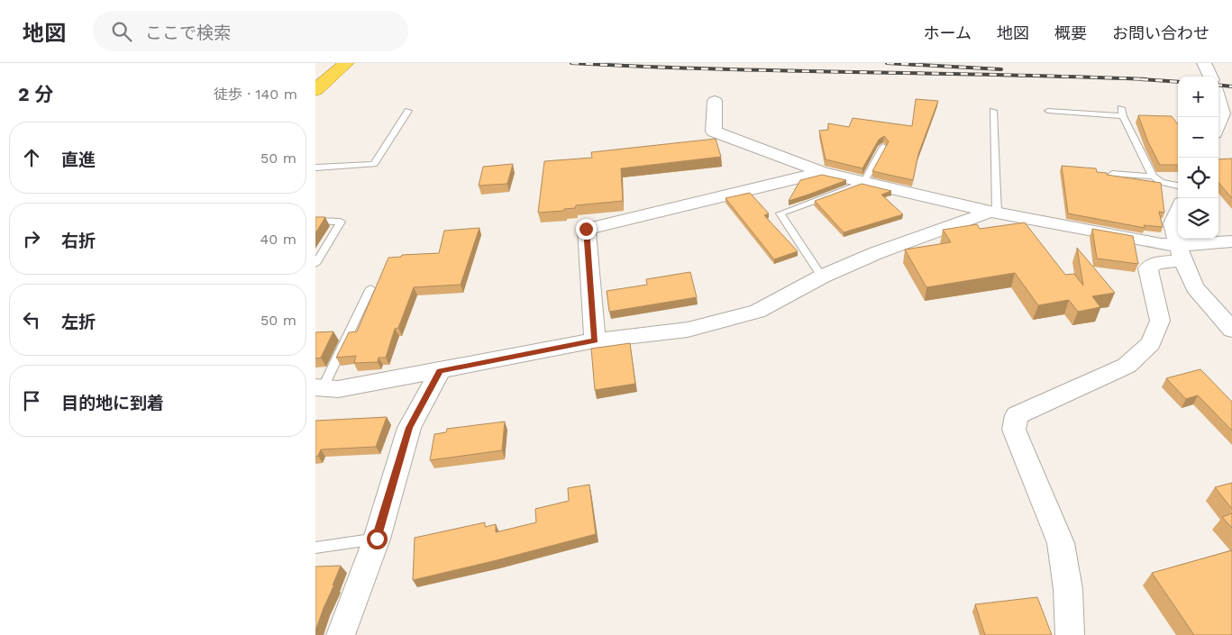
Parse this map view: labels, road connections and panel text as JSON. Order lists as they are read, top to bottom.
{
  "page": {
    "header": "地図",
    "search": "ここで検索",
    "nav": [
      "ホーム",
      "地図",
      "概要",
      "お問い合わせ"
    ],
    "heading": ["2 分", "徒歩 · 140 m"],
    "map_buttons": ["+", "−"],
    "list": [
      ["直進", "50 m"],
      ["右折", "40 m"],
      ["左折", "50 m"],
      "目的地に到着"
    ]
  }
}
